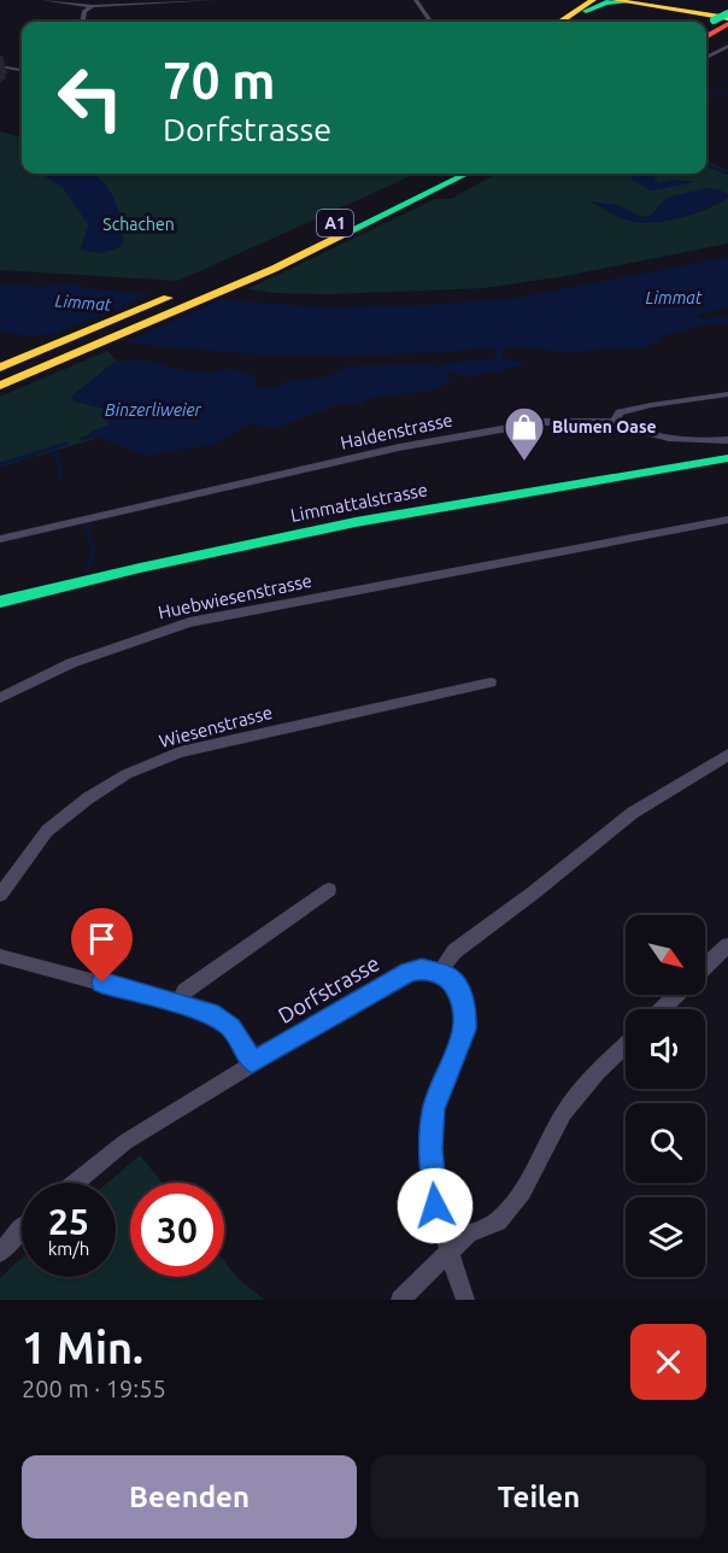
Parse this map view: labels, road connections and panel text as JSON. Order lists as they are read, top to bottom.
{
  "streets": {
    "main road": ["A1", "Limmattalstrasse"],
    "street": [
      "Haldenstrasse",
      "Huebwiesenstrasse",
      "Wiesenstrasse",
      "Dorfstrasse"
    ]
  },
  "water": ["Limmat", "Binzerliweier"],
  "parks": ["Schachen"],
  "places": {
    "shop": ["Blumen Oase"]
  },
  "north": "bottom right",
  "page": {
    "turn": ["70 m", "Dorfstrasse"],
    "speed": "25 km/h",
    "limit": "30",
    "heading": ["1 Min.", "200 m · 19:55"],
    "buttons": ["Beenden", "Teilen"]
  }
}
